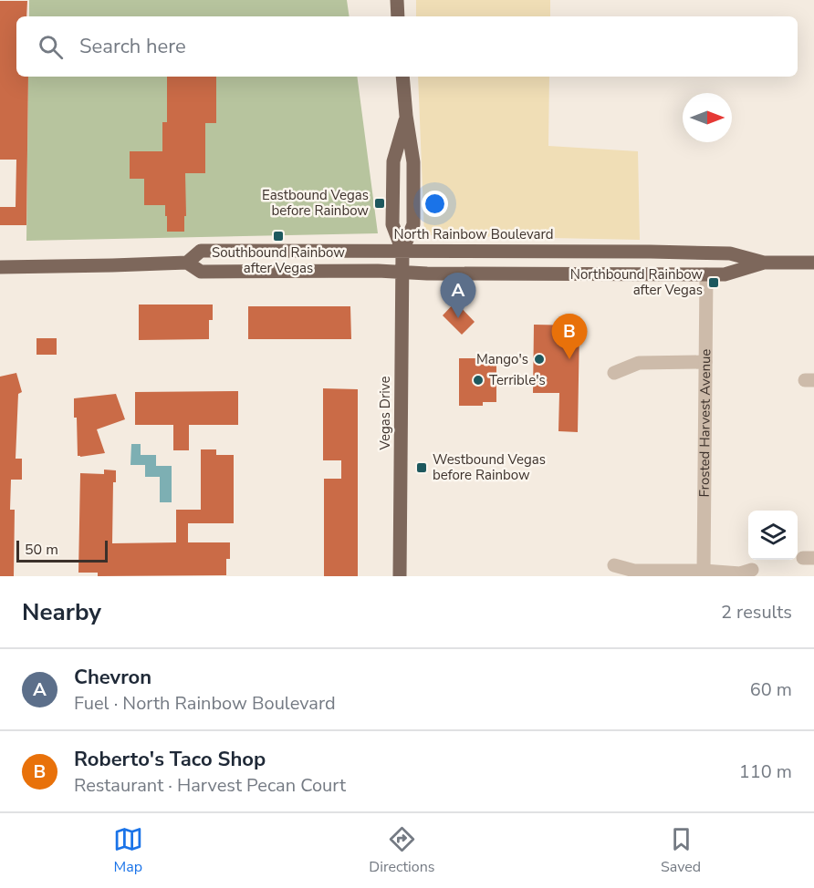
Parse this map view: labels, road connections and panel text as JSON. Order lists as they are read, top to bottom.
{
  "streets": {
    "main road": ["North Rainbow Boulevard", "Vegas Drive"],
    "street": ["Frosted Harvest Avenue"]
  },
  "crossings": [
    ["North Rainbow Boulevard", "Vegas Drive"],
    ["North Rainbow Boulevard", "Frosted Harvest Avenue"]
  ],
  "places": {
    "transit": [
      "Eastbound Vegas before Rainbow",
      "Southbound Rainbow after Vegas",
      "Northbound Rainbow after Vegas",
      "Westbound Vegas before Rainbow"
    ],
    "other": ["Mango's", "Terrible's"]
  },
  "scale_bar": "50 m",
  "north": "right",
  "page": {
    "search": "Search here",
    "pins": ["A", "B"],
    "scale": "50 m",
    "heading": ["Nearby", "2 results"],
    "list": [
      {
        "mark": "A",
        "name": "Chevron",
        "note": "Fuel · North Rainbow Boulevard",
        "value": "60 m"
      },
      {
        "mark": "B",
        "name": "Roberto's Taco Shop",
        "note": "Restaurant · Harvest Pecan Court",
        "value": "110 m"
      }
    ],
    "nav": ["Map", "Directions", "Saved"]
  }
}
